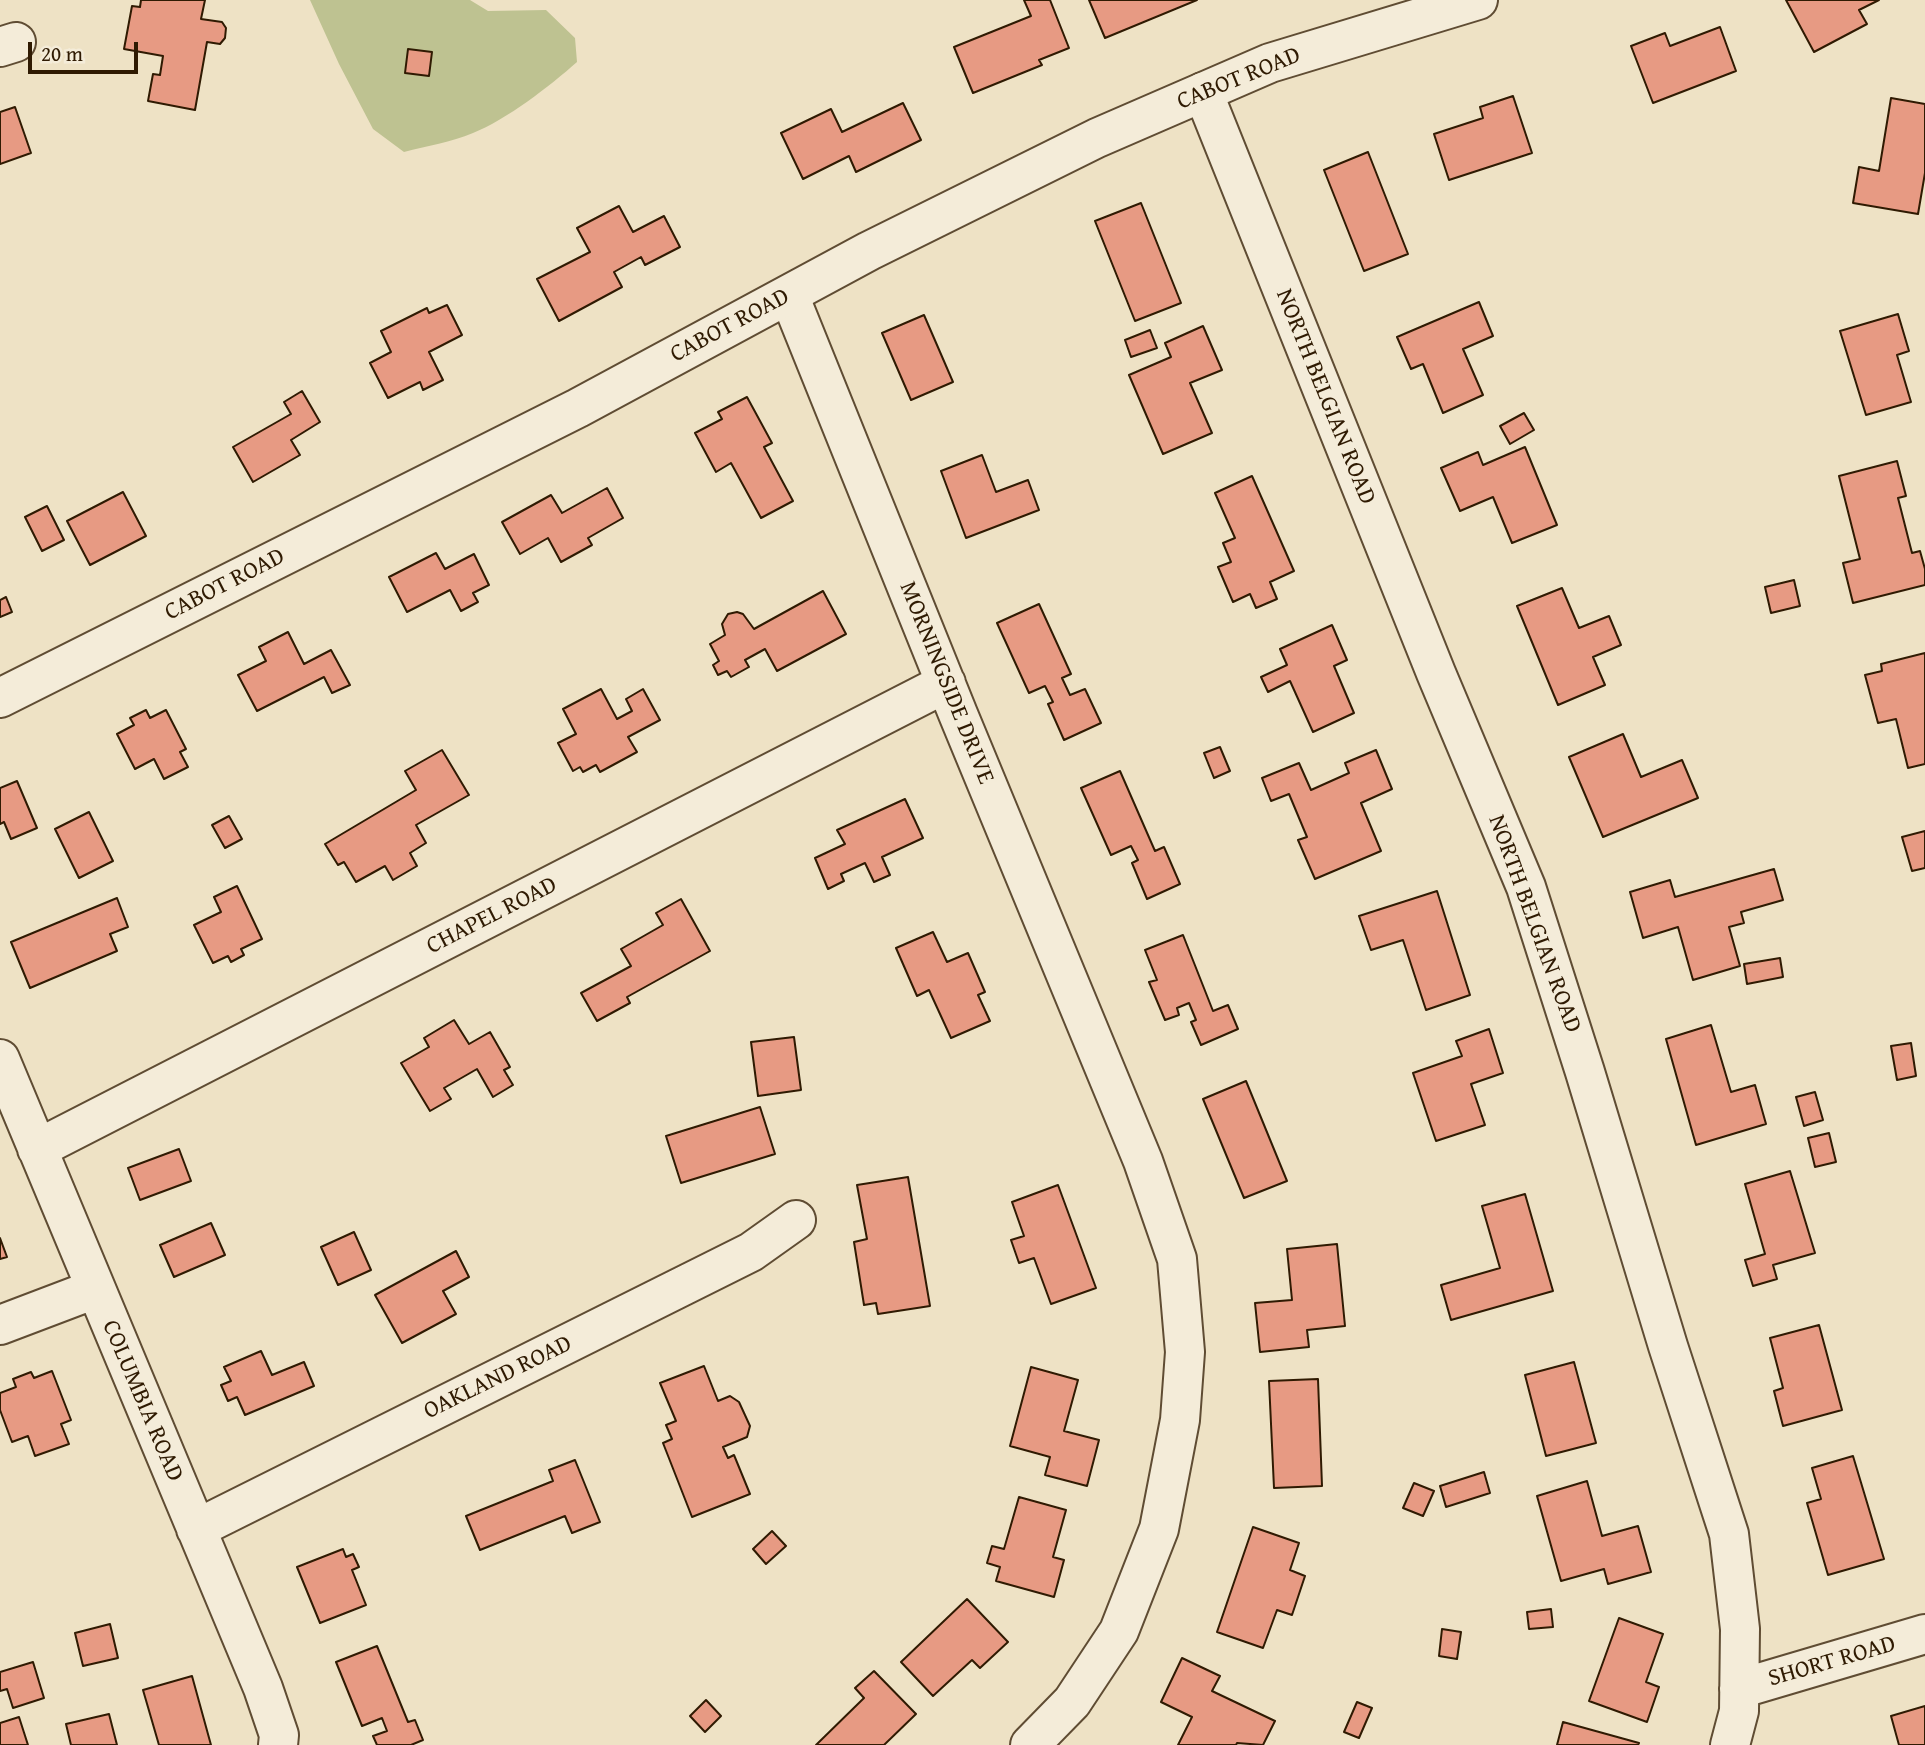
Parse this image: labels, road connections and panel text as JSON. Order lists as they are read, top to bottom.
{
  "streets": {
    "street": [
      "CABOT ROAD",
      "NORTH BELGIAN ROAD",
      "MORNINGSIDE DRIVE",
      "CHAPEL ROAD",
      "OAKLAND ROAD",
      "COLUMBIA ROAD",
      "SHORT ROAD"
    ]
  },
  "crossings": [
    ["CABOT ROAD", "NORTH BELGIAN ROAD"],
    ["CABOT ROAD", "MORNINGSIDE DRIVE"],
    ["NORTH BELGIAN ROAD", "SHORT ROAD"],
    ["MORNINGSIDE DRIVE", "CHAPEL ROAD"],
    ["CHAPEL ROAD", "COLUMBIA ROAD"],
    ["OAKLAND ROAD", "COLUMBIA ROAD"]
  ],
  "scale_bar": "20 m"
}
